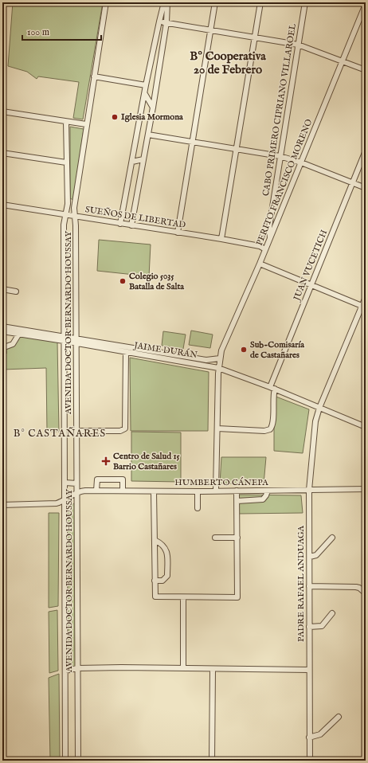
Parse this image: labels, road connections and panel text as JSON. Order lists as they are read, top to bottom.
{
  "streets": {
    "street": [
      "CABO PRIMERO CIPRIANO VILLAROEL",
      "PERITO FRANCISCO MORENO",
      "SUEÑOS DE LIBERTAD",
      "JUAN VUCETICH",
      "AVENIDA DOCTOR BERNARDO HOUSSAY",
      "JAIME DURÁN",
      "HUMBERTO CÁNEPA",
      "PADRE RAFAEL ANDUAGA"
    ]
  },
  "crossings": [
    ["CABO PRIMERO CIPRIANO VILLAROEL", "PERITO FRANCISCO MORENO"],
    ["PERITO FRANCISCO MORENO", "SUEÑOS DE LIBERTAD"],
    ["PERITO FRANCISCO MORENO", "JUAN VUCETICH"],
    ["PERITO FRANCISCO MORENO", "JAIME DURÁN"],
    ["PERITO FRANCISCO MORENO", "HUMBERTO CÁNEPA"],
    ["SUEÑOS DE LIBERTAD", "AVENIDA DOCTOR BERNARDO HOUSSAY"],
    ["JUAN VUCETICH", "JAIME DURÁN"],
    ["AVENIDA DOCTOR BERNARDO HOUSSAY", "JAIME DURÁN"],
    ["AVENIDA DOCTOR BERNARDO HOUSSAY", "HUMBERTO CÁNEPA"],
    ["JAIME DURÁN", "PADRE RAFAEL ANDUAGA"],
    ["HUMBERTO CÁNEPA", "PADRE RAFAEL ANDUAGA"]
  ],
  "districts": ["Bº Cooperativa 20 de Febrero", "B° CASTAÑARES"],
  "places": {
    "other": ["Iglesia Mormona", "Colegio 5035 Batalla de Salta", "Sub-Comisaría de Castañares"],
    "health": ["Centro de Salud 15 Barrio Castañares"]
  },
  "scale_bar": "100 m"
}
